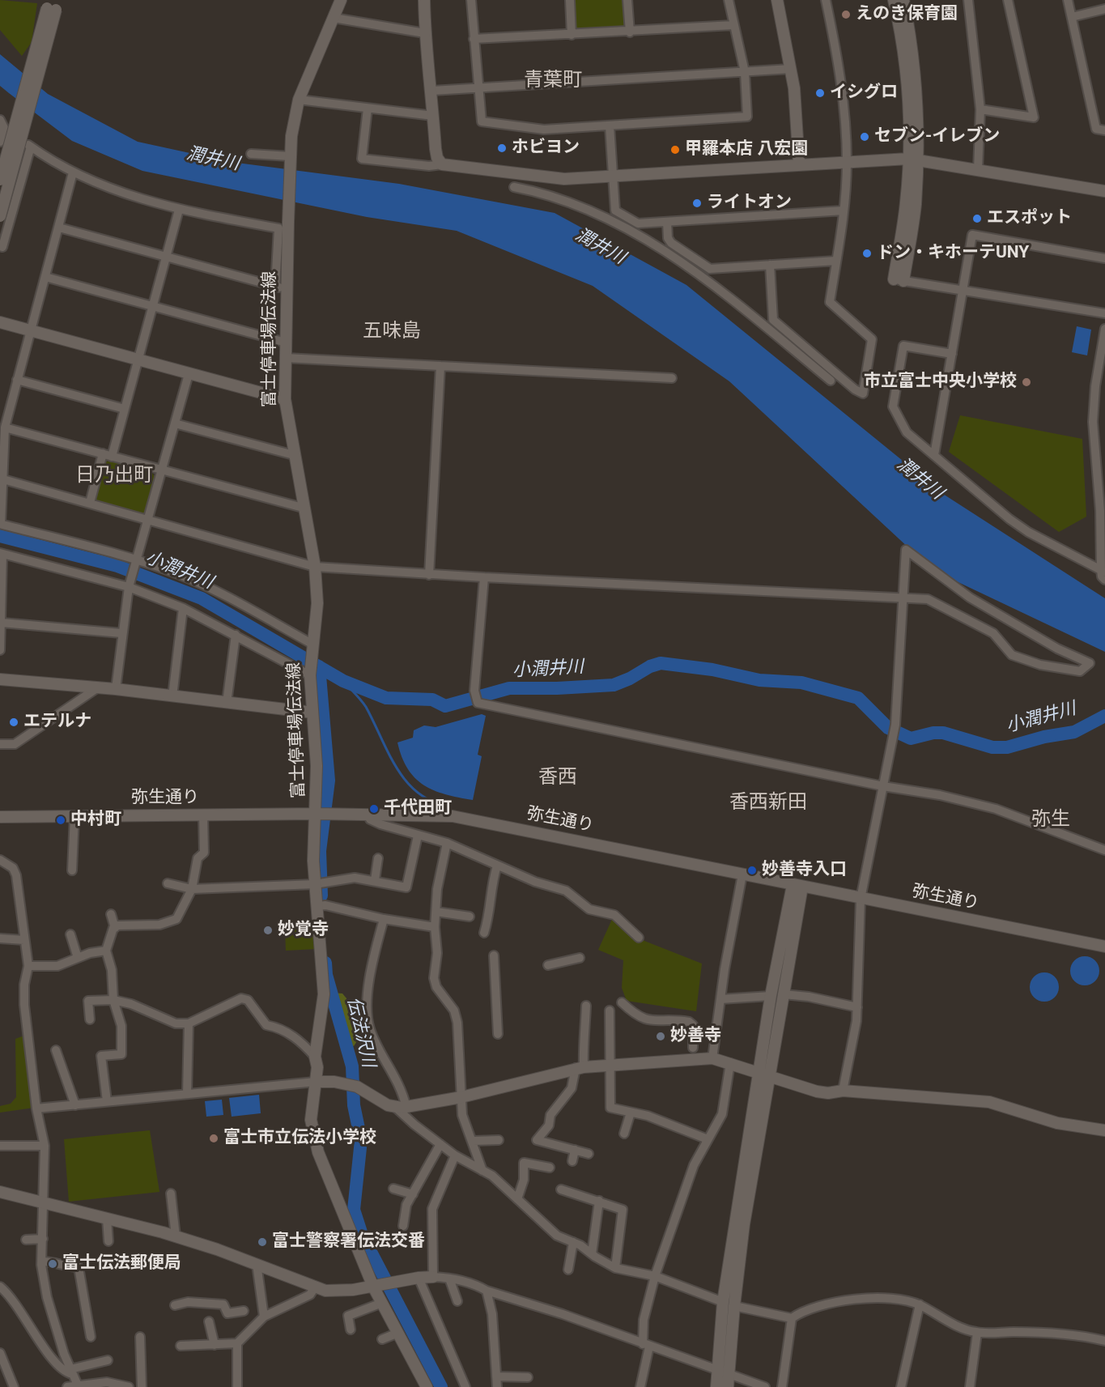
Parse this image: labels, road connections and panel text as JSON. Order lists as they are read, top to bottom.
{
  "streets": {
    "street": ["富士停車場伝法線", "弥生通り"]
  },
  "crossings": [
    ["富士停車場伝法線", "弥生通り"]
  ],
  "districts": [
    "青葉町",
    "五味島",
    "日乃出町",
    "香西",
    "香西新田",
    "弥生"
  ],
  "water": ["潤井川", "小潤井川", "伝法沢川"],
  "places": [
    "えのき保育園",
    "イシグロ",
    "セブン-イレブン",
    "ホビヨン",
    "甲羅本店 八宏園",
    "ライトオン",
    "エスポット",
    "ドン・キホーテUNY",
    "市立富士中央小学校",
    "エテルナ",
    "千代田町",
    "中村町",
    "妙善寺入口",
    "妙覚寺",
    "妙善寺",
    "富士市立伝法小学校",
    "富士警察署伝法交番",
    "富士伝法郵便局"
  ]
}
